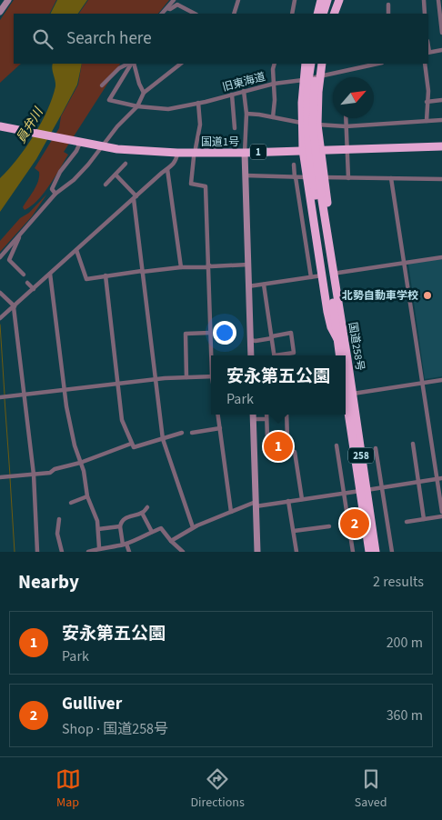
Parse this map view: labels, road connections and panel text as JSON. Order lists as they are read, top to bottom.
{
  "streets": {
    "highway": [
      "国道1号",
      "1",
      "国道258号",
      "258"
    ],
    "street": ["旧東海道"]
  },
  "water": ["員弁川"],
  "places": ["北勢自動車学校"],
  "north": "top right",
  "page": {
    "search": "Search here",
    "popup": ["安永第五公園", "Park"],
    "pins": ["1", "2"],
    "heading": ["Nearby", "2 results"],
    "list": [
      {
        "mark": "1",
        "name": "安永第五公園",
        "note": "Park",
        "value": "200 m"
      },
      {
        "mark": "2",
        "name": "Gulliver",
        "note": "Shop · 国道258号",
        "value": "360 m"
      }
    ],
    "nav": ["Map", "Directions", "Saved"]
  }
}
